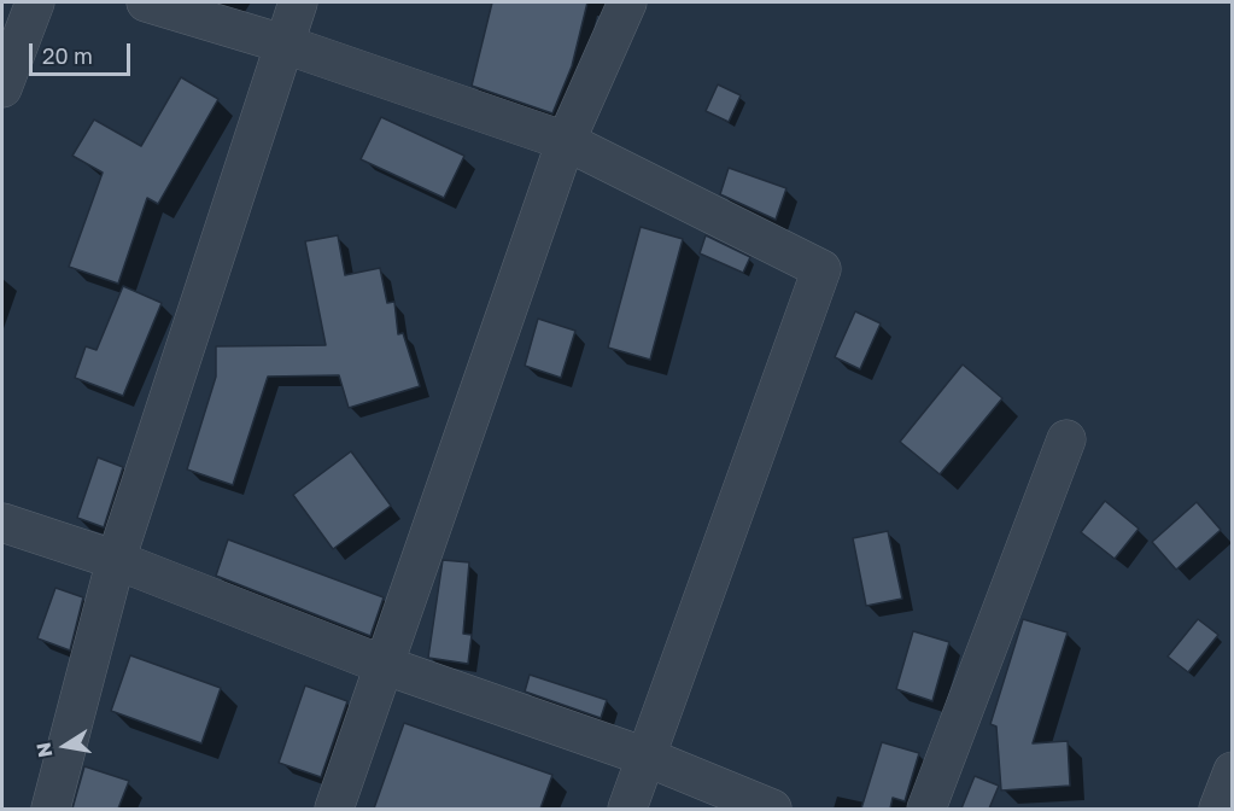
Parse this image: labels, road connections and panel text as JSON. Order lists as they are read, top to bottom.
{
  "scale_bar": "20 m",
  "north": "left"
}
